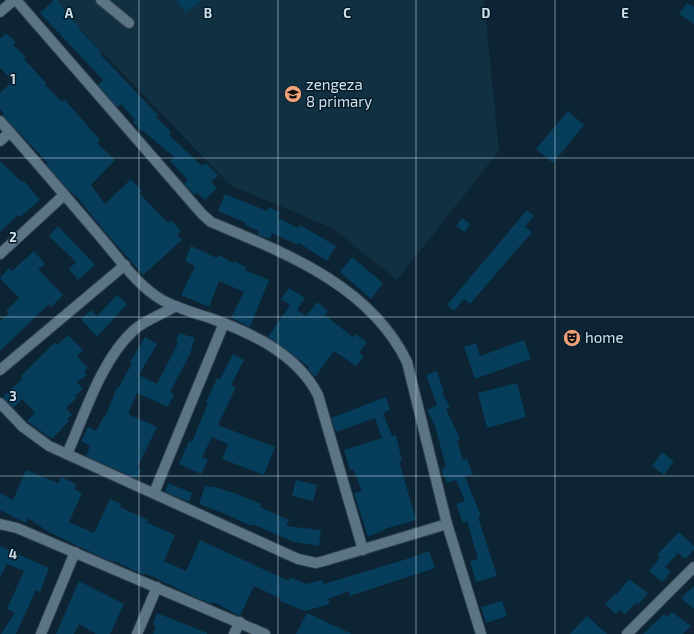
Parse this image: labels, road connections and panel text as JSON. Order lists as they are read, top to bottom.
{
  "places": {
    "school or university": ["zengeza 8 primary"],
    "theatre": ["home"]
  },
  "grid": {
    "columns": [
      "A",
      "B",
      "C",
      "D",
      "E"
    ],
    "rows": [
      "1",
      "2",
      "3",
      "4"
    ]
  }
}
